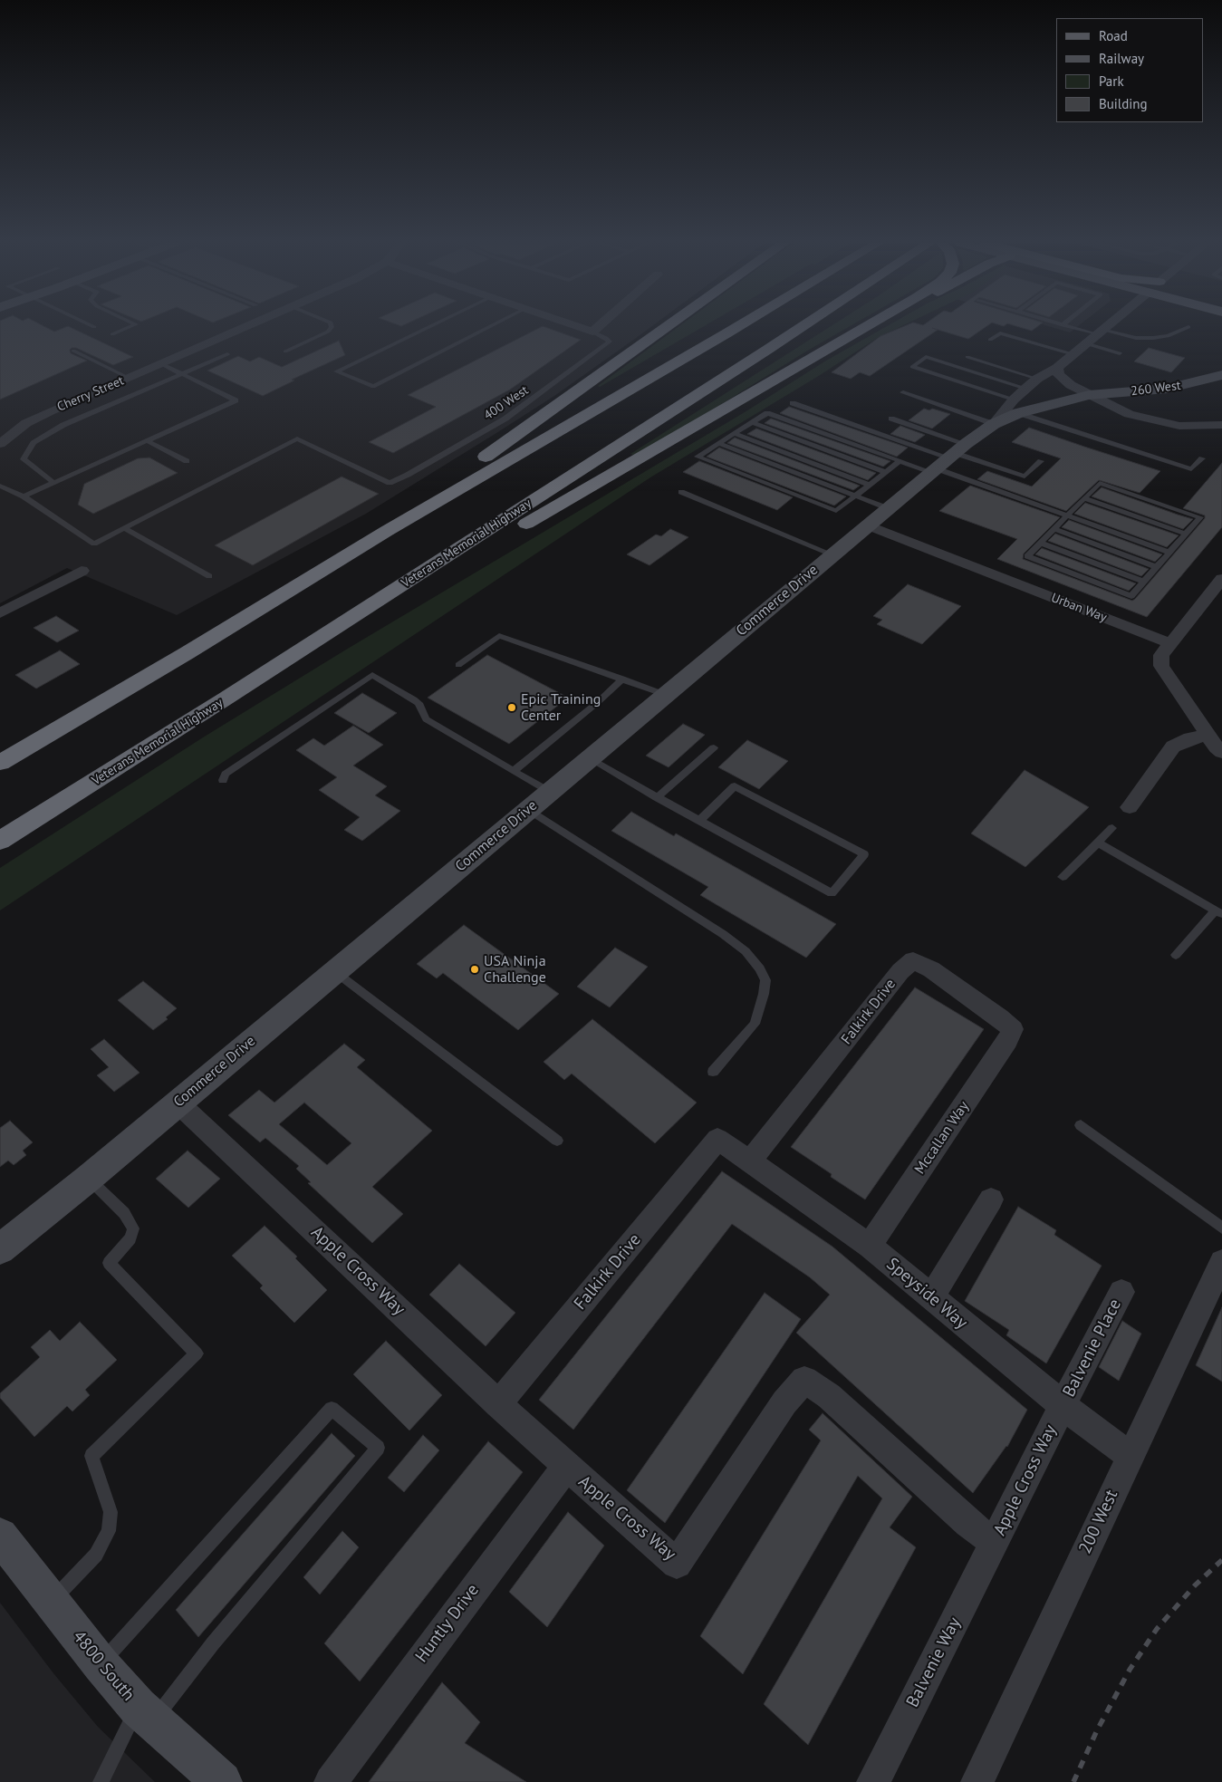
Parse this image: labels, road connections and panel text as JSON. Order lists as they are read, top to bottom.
{
  "streets": {
    "highway": ["Veterans Memorial Highway"],
    "street": [
      "260 West",
      "Cherry Street",
      "Commerce Drive",
      "Urban Way",
      "Falkirk Drive",
      "Mccallan Way",
      "Apple Cross Way",
      "Speyside Way",
      "Balvenie Place",
      "200 West",
      "Huntly Drive",
      "Balvenie Way",
      "4800 South"
    ],
    "lane": ["400 West"]
  },
  "crossings": [
    ["260 West", "Commerce Drive"],
    ["Commerce Drive", "Urban Way"],
    ["Commerce Drive", "Apple Cross Way"],
    ["Falkirk Drive", "Mccallan Way"],
    ["Falkirk Drive", "Apple Cross Way"],
    ["Falkirk Drive", "Speyside Way"],
    ["Mccallan Way", "Speyside Way"],
    ["Apple Cross Way", "Speyside Way"],
    ["Apple Cross Way", "Balvenie Place"],
    ["Apple Cross Way", "Huntly Drive"],
    ["Apple Cross Way", "Balvenie Way"],
    ["Speyside Way", "Balvenie Place"],
    ["Speyside Way", "200 West"]
  ],
  "places": ["Epic Training Center", "USA Ninja Challenge"],
  "legend": [
    "Road",
    "Railway",
    "Park",
    "Building"
  ]
}
